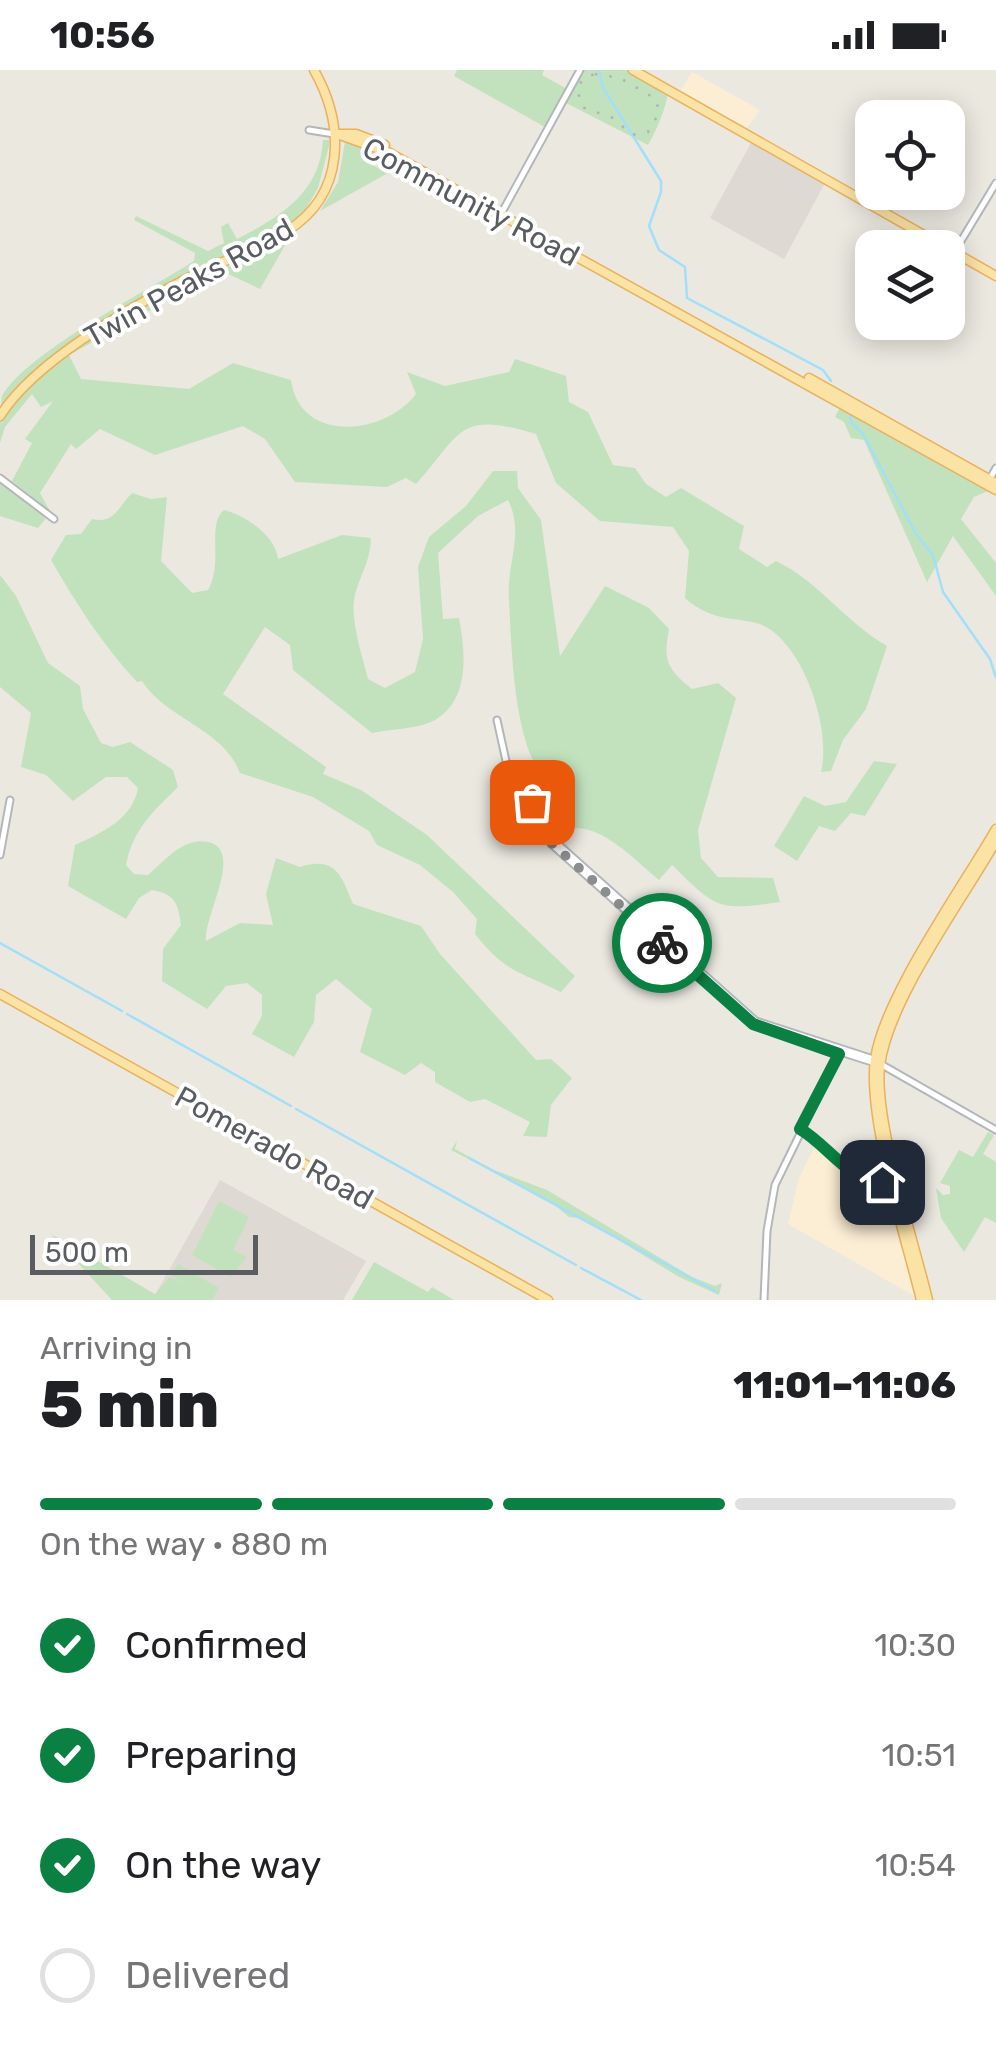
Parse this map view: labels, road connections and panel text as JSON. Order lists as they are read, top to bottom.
{
  "streets": {
    "main road": ["Community Road", "Twin Peaks Road", "Pomerado Road"]
  },
  "crossings": [
    ["Community Road", "Twin Peaks Road"]
  ],
  "scale_bar": "500 m",
  "page": {
    "status": "10:56",
    "scale": "500 m",
    "heading": ["5 min", "Arriving in", "11:01–11:06"],
    "bar": "On the way · 880 m",
    "list": [
      ["Confirmed", "10:30"],
      ["Preparing", "10:51"],
      ["On the way", "10:54"],
      "Delivered"
    ]
  }
}
